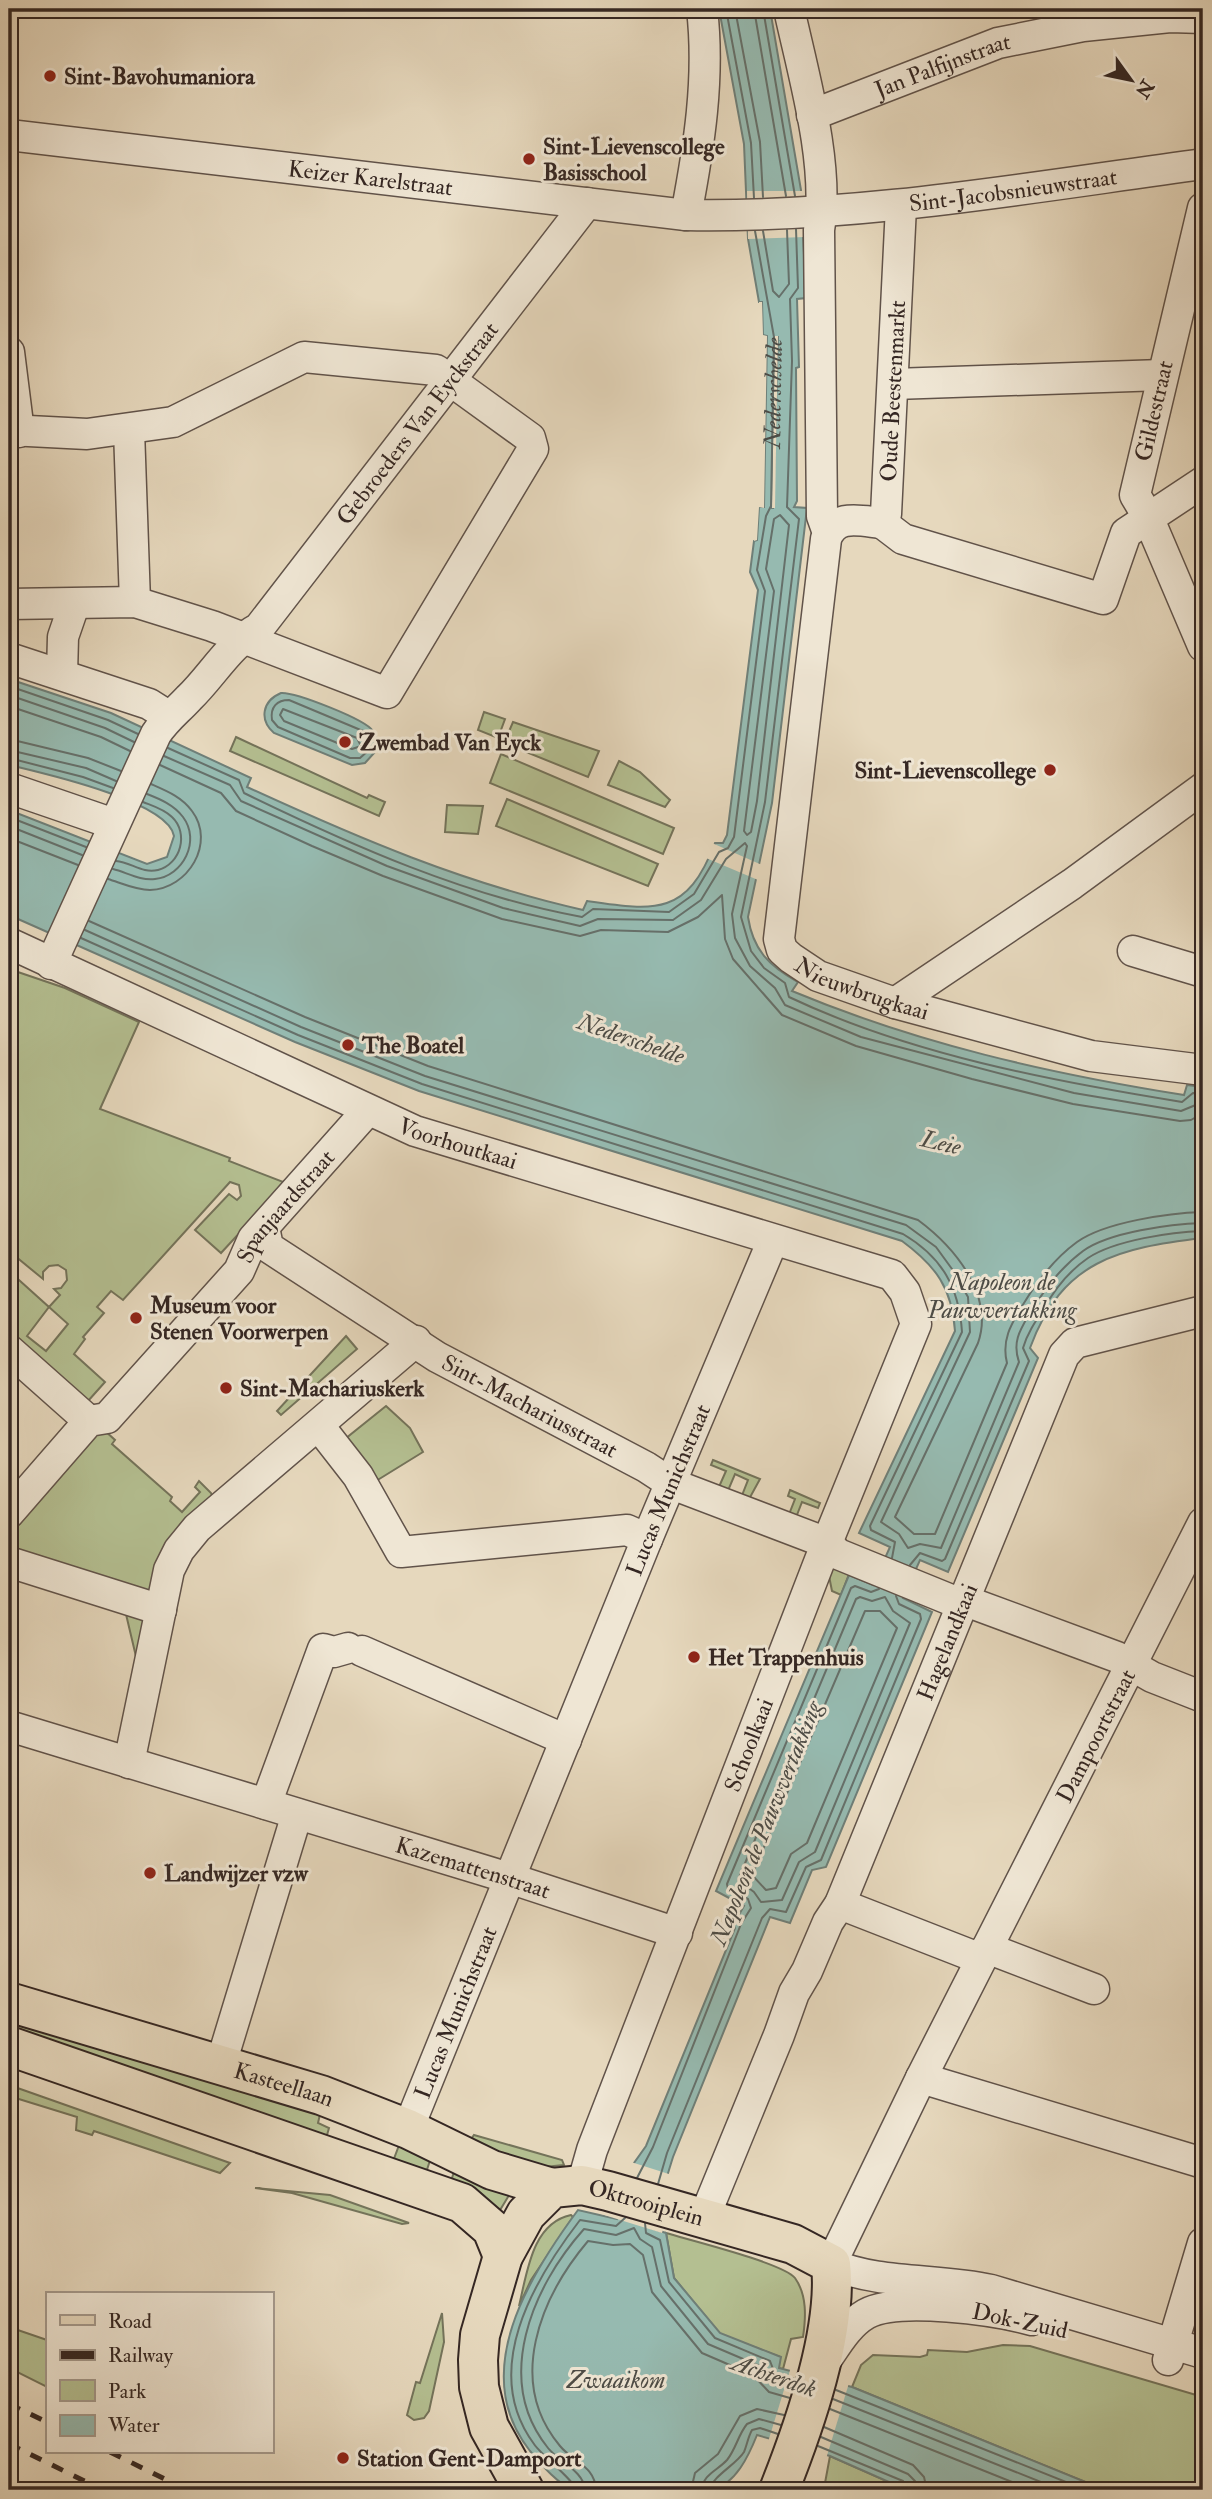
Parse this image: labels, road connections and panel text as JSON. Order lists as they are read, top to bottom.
{
  "streets": {
    "main road": ["Kasteellaan", "Oktrooiplein"],
    "street": [
      "Jan Palfijnstraat",
      "Keizer Karelstraat",
      "Sint-Jacobsnieuwstraat",
      "Oude Beestenmarkt",
      "Gildestraat",
      "Gebroeders Van Eyckstraat",
      "Nieuwbrugkaai",
      "Voorhoutkaai",
      "Spanjaardstraat",
      "Sint-Machariusstraat",
      "Lucas Munichstraat",
      "Hagelandkaai",
      "Dampoortstraat",
      "Schoolkaai",
      "Kazemattenstraat",
      "Dok-Zuid"
    ]
  },
  "crossings": [
    ["Jan Palfijnstraat", "Nieuwbrugkaai"],
    ["Keizer Karelstraat", "Sint-Jacobsnieuwstraat"],
    ["Keizer Karelstraat", "Gebroeders Van Eyckstraat"],
    ["Keizer Karelstraat", "Nieuwbrugkaai"],
    ["Sint-Jacobsnieuwstraat", "Oude Beestenmarkt"],
    ["Sint-Jacobsnieuwstraat", "Nieuwbrugkaai"],
    ["Voorhoutkaai", "Spanjaardstraat"],
    ["Voorhoutkaai", "Lucas Munichstraat"],
    ["Voorhoutkaai", "Schoolkaai"],
    ["Spanjaardstraat", "Sint-Machariusstraat"],
    ["Sint-Machariusstraat", "Lucas Munichstraat"],
    ["Sint-Machariusstraat", "Hagelandkaai"],
    ["Sint-Machariusstraat", "Dampoortstraat"],
    ["Sint-Machariusstraat", "Schoolkaai"],
    ["Lucas Munichstraat", "Kazemattenstraat"],
    ["Lucas Munichstraat", "Kasteellaan"],
    ["Hagelandkaai", "Oktrooiplein"],
    ["Dampoortstraat", "Oktrooiplein"],
    ["Dampoortstraat", "Dok-Zuid"],
    ["Schoolkaai", "Kazemattenstraat"],
    ["Schoolkaai", "Kasteellaan"],
    ["Schoolkaai", "Oktrooiplein"],
    ["Kasteellaan", "Oktrooiplein"],
    ["Oktrooiplein", "Dok-Zuid"]
  ],
  "water": [
    "Nederschelde",
    "Leie",
    "Napoleon de Pauwvertakking",
    "Achterdok",
    "Zwaaikom"
  ],
  "places": [
    "Sint-Bavohumaniora",
    "Sint-Lievenscollege Basisschool",
    "Zwembad Van Eyck",
    "Sint-Lievenscollege",
    "The Boatel",
    "Museum voor Stenen Voorwerpen",
    "Sint-Machariuskerk",
    "Het Trappenhuis",
    "Landwijzer vzw",
    "Station Gent-Dampoort"
  ],
  "legend": [
    "Road",
    "Railway",
    "Park",
    "Water"
  ],
  "north": "bottom right"
}
